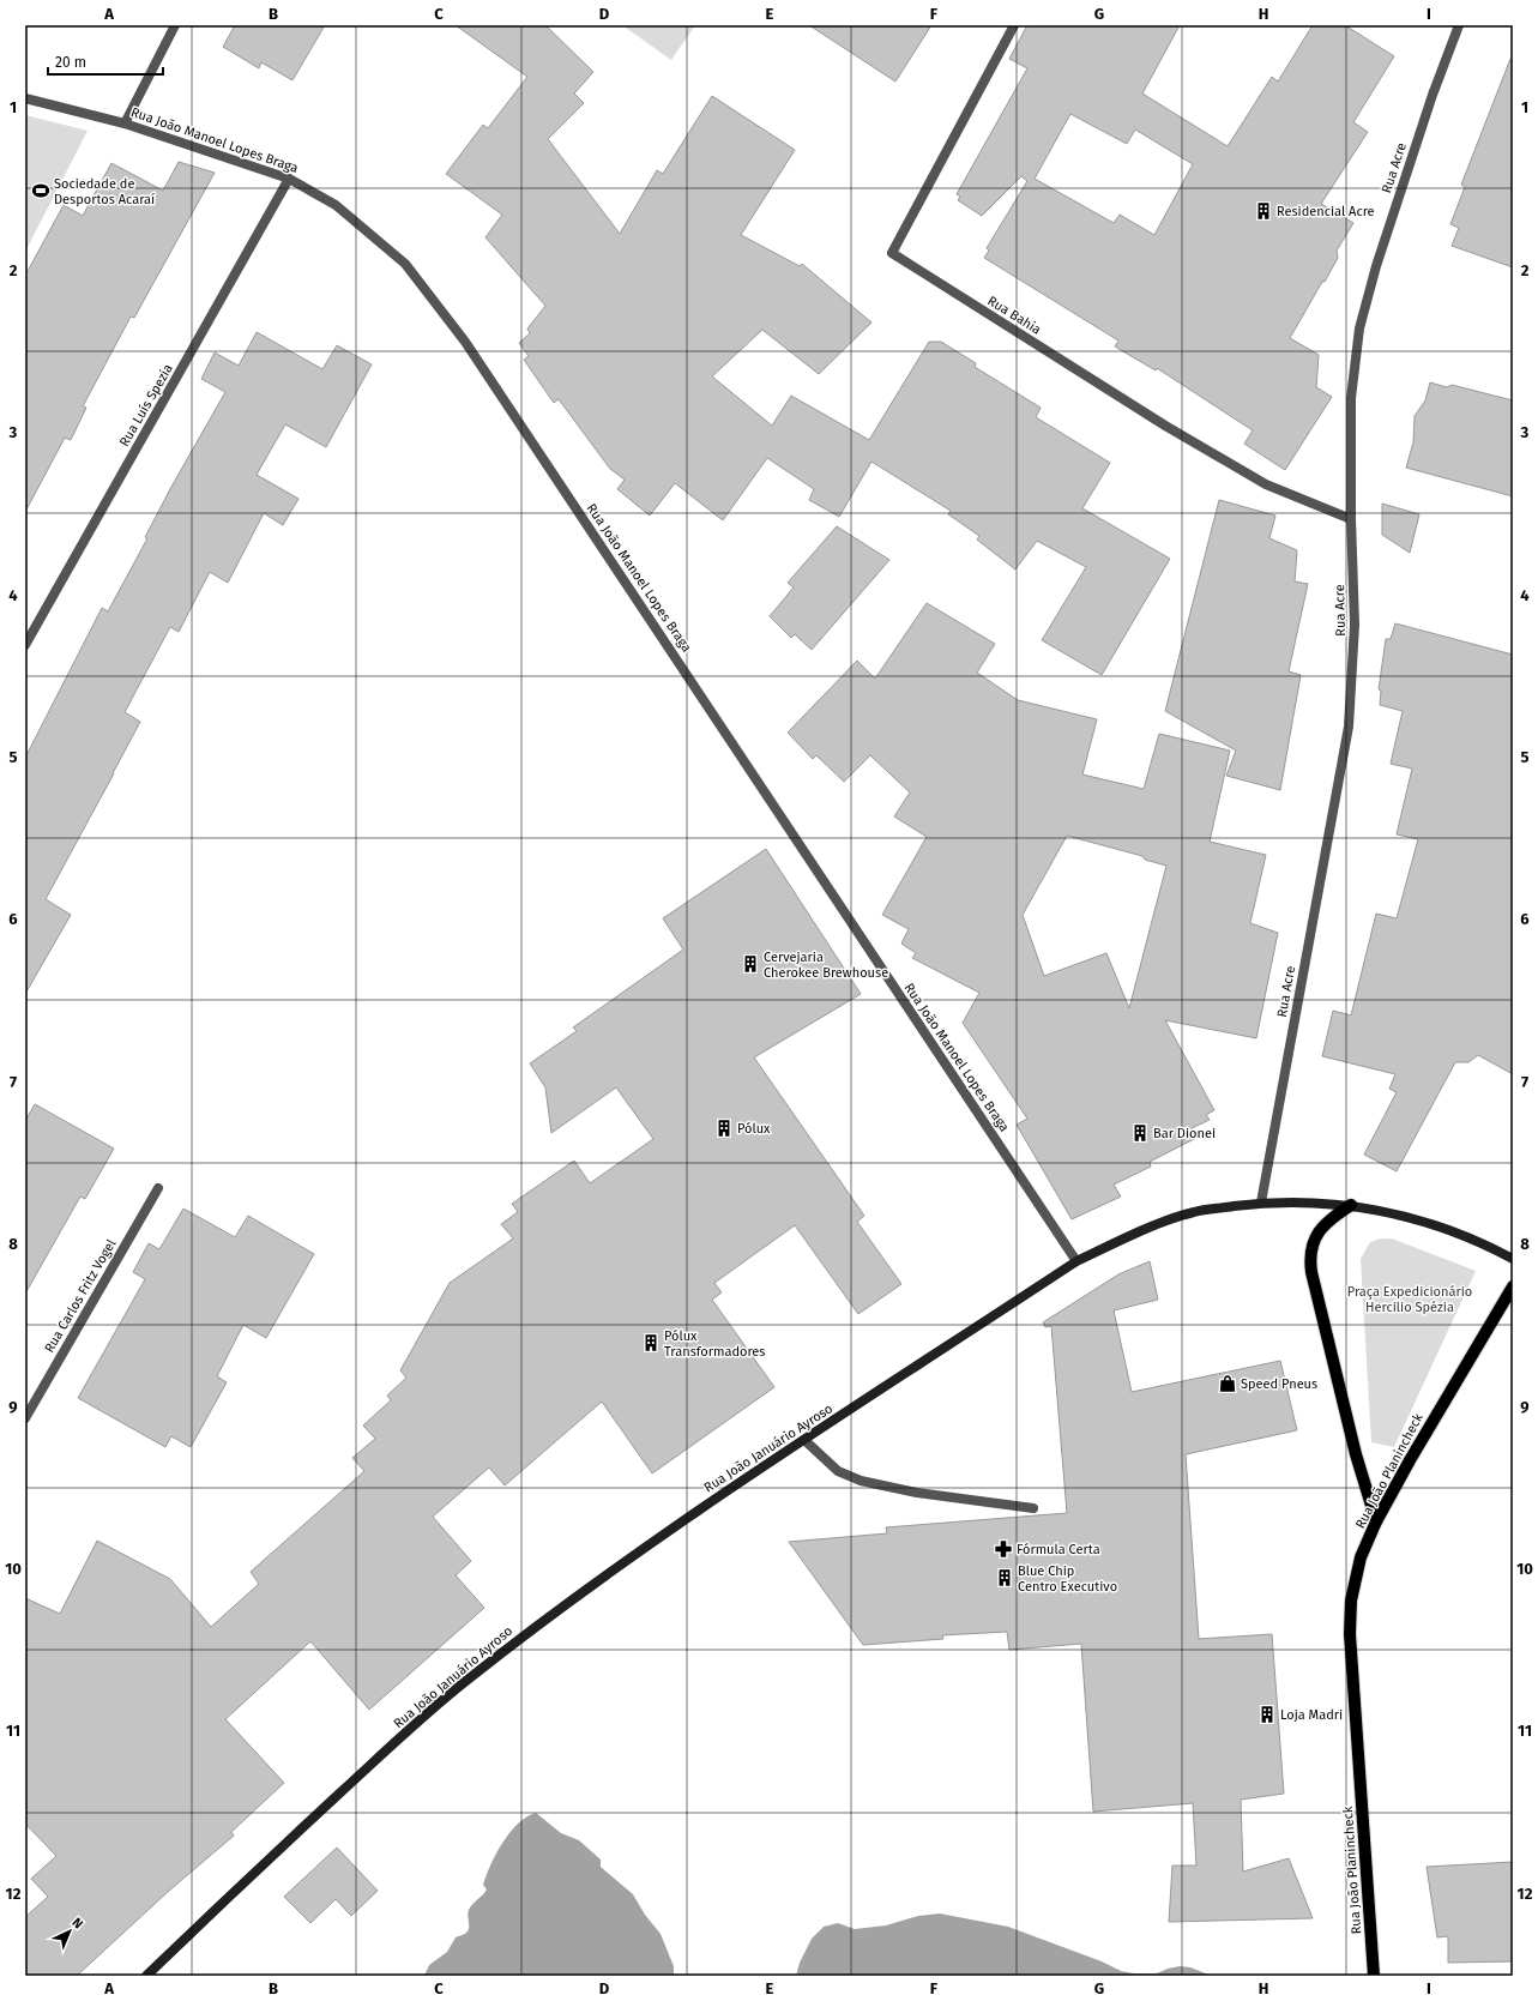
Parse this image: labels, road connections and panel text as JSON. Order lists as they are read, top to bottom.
{
  "streets": {
    "main road": ["Rua João Januário Ayroso", "Rua João Planincheck"],
    "street": [
      "Rua João Manoel Lopes Braga",
      "Rua Acre",
      "Rua Bahia",
      "Rua Luís Spezia",
      "Rua Carlos Fritz Vogel"
    ]
  },
  "crossings": [
    ["Rua João Manoel Lopes Braga", "Rua Luís Spezia"],
    ["Rua João Manoel Lopes Braga", "Rua João Januário Ayroso"],
    ["Rua Acre", "Rua Bahia"],
    ["Rua Acre", "Rua João Januário Ayroso"]
  ],
  "parks": ["Praça Expedicionário Hercilio Spézia"],
  "places": {
    "sports": ["Sociedade de Desportos Acaraí"],
    "building": [
      "Residencial Acre",
      "Cervejaria Cherokee Brewhouse",
      "Pólux",
      "Bar Dionei",
      "Pólux Transformadores",
      "Blue Chip Centro Executivo",
      "Loja Madri"
    ],
    "shop": ["Speed Pneus"],
    "pharmacy": ["Fórmula Certa"]
  },
  "scale_bar": "20 m",
  "north": "top right",
  "grid": {
    "columns": [
      "A",
      "B",
      "C",
      "D",
      "E",
      "F",
      "G",
      "H",
      "I"
    ],
    "rows": [
      "1",
      "2",
      "3",
      "4",
      "5",
      "6",
      "7",
      "8",
      "9",
      "10",
      "11",
      "12"
    ]
  }
}
